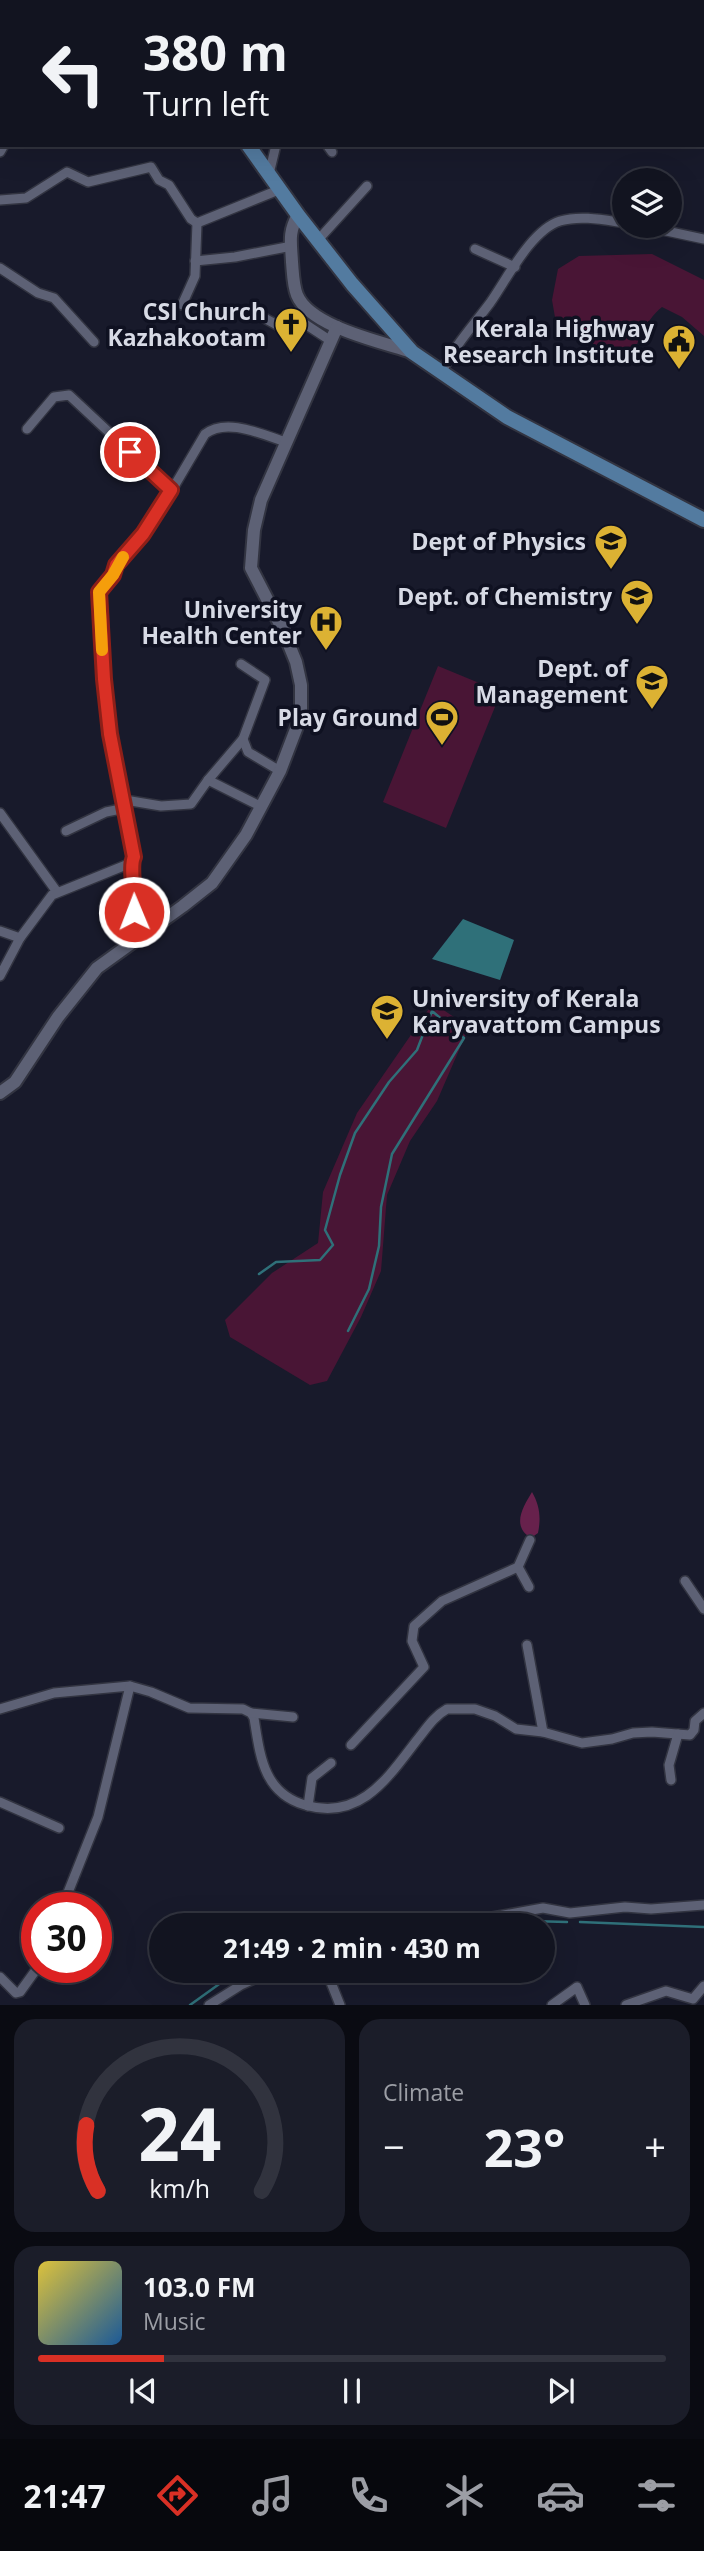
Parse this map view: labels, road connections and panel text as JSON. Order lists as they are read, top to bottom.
{
  "places": {
    "church": ["CSI Church Kazhakootam"],
    "public building": ["Kerala Highway Research Institute"],
    "school or university": [
      "Dept of Physics",
      "Dept. of Chemistry",
      "Dept. of Management",
      "University of Kerala Karyavattom Campus"
    ],
    "hospital": ["University Health Center"],
    "sports": ["Play Ground"]
  },
  "page": {
    "turn": ["380 m", "Turn left"],
    "limit": "30",
    "trip": "21:49 · 2 min · 430 m",
    "tile": "Climate",
    "heat": ["−", "23°", "+"],
    "song": ["103.0 FM", "Music"],
    "tabs": "21:47",
    "gauge": ["24", "km/h"]
  }
}
